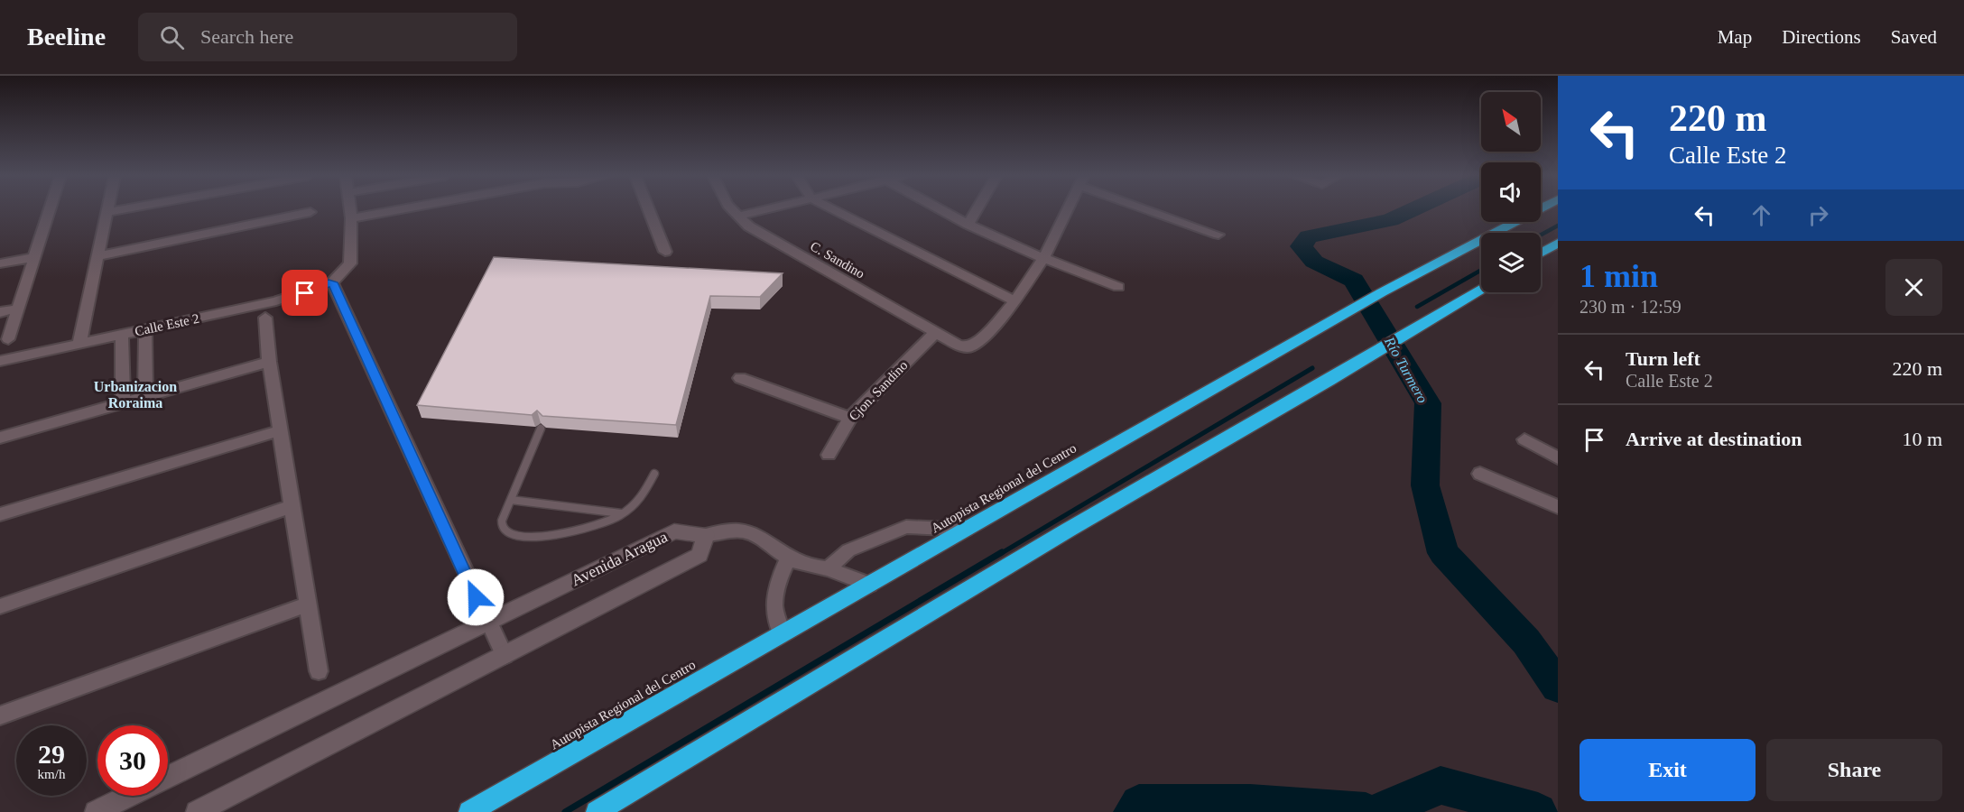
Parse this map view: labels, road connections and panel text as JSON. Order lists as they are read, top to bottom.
{
  "streets": {
    "highway": ["Autopista Regional del Centro"],
    "street": [
      "C. Sandino",
      "Calle Este 2",
      "Cjon. Sandino",
      "Avenida Aragua"
    ]
  },
  "crossings": [
    ["C. Sandino", "Cjon. Sandino"]
  ],
  "districts": ["Urbanizacion Roraima"],
  "water": ["Río Turmero"],
  "north": "top left",
  "page": {
    "header": "Beeline",
    "search": "Search here",
    "nav": ["Map", "Directions", "Saved"],
    "turn": ["220 m", "Calle Este 2"],
    "heading": ["1 min", "230 m · 12:59"],
    "list": [
      {
        "name": "Turn left",
        "note": "Calle Este 2",
        "value": "220 m"
      },
      {
        "name": "Arrive at destination",
        "value": "10 m"
      }
    ],
    "speed": "29 km/h",
    "limit": "30",
    "buttons": ["Exit", "Share"]
  }
}
